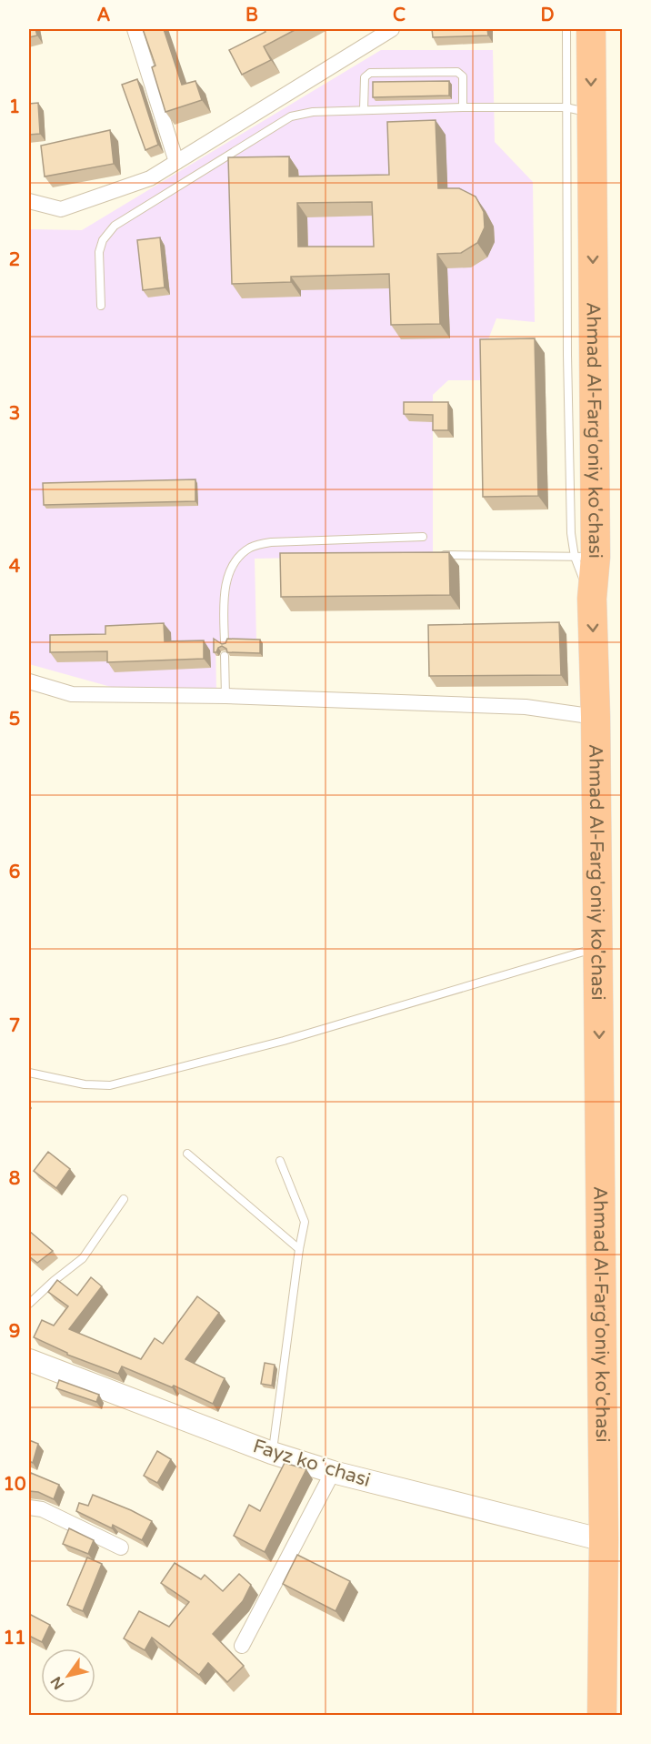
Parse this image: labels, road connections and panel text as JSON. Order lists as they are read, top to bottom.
{
  "streets": {
    "highway": ["Ahmad Al-Farg'oniy ko'chasi"],
    "street": ["Fayz koʻchasi"]
  },
  "crossings": [
    ["Ahmad Al-Farg'oniy ko'chasi", "Fayz koʻchasi"]
  ],
  "one_way": ["Ahmad Al-Farg'oniy ko'chasi"],
  "north": "bottom left",
  "grid": {
    "columns": [
      "A",
      "B",
      "C",
      "D"
    ],
    "rows": [
      "1",
      "2",
      "3",
      "4",
      "5",
      "6",
      "7",
      "8",
      "9",
      "10",
      "11"
    ]
  }
}
